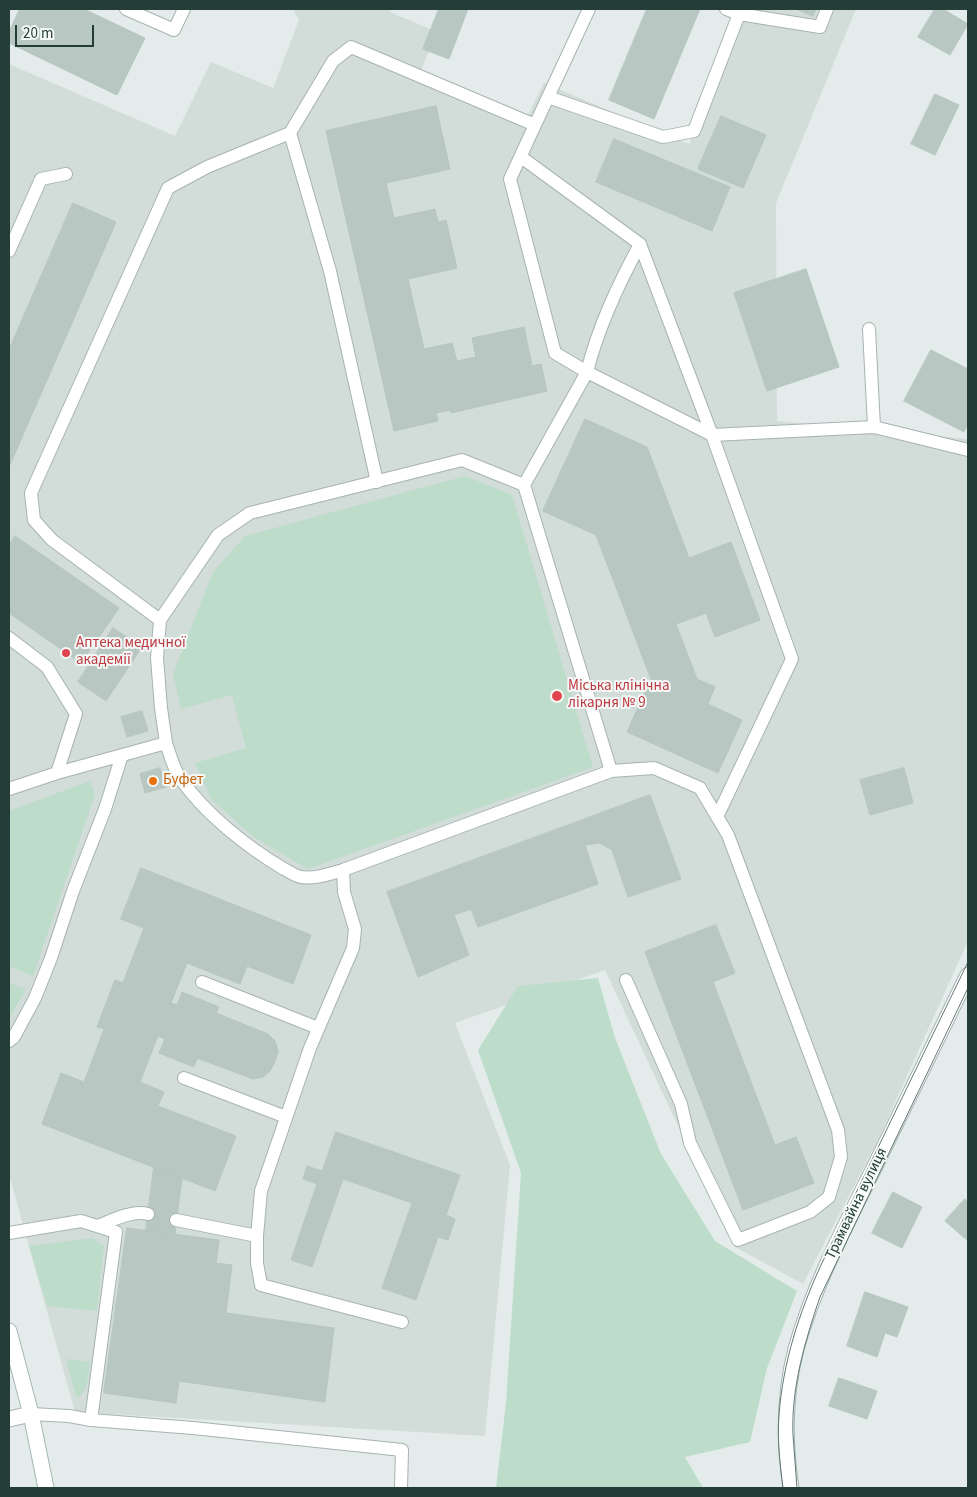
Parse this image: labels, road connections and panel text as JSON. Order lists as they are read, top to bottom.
{
  "streets": {
    "street": ["Трамвайна вулиця"]
  },
  "places": ["Аптека медичної академії", "Міська клінічна лікарня № 9", "Буфет"],
  "scale_bar": "20 m"
}
